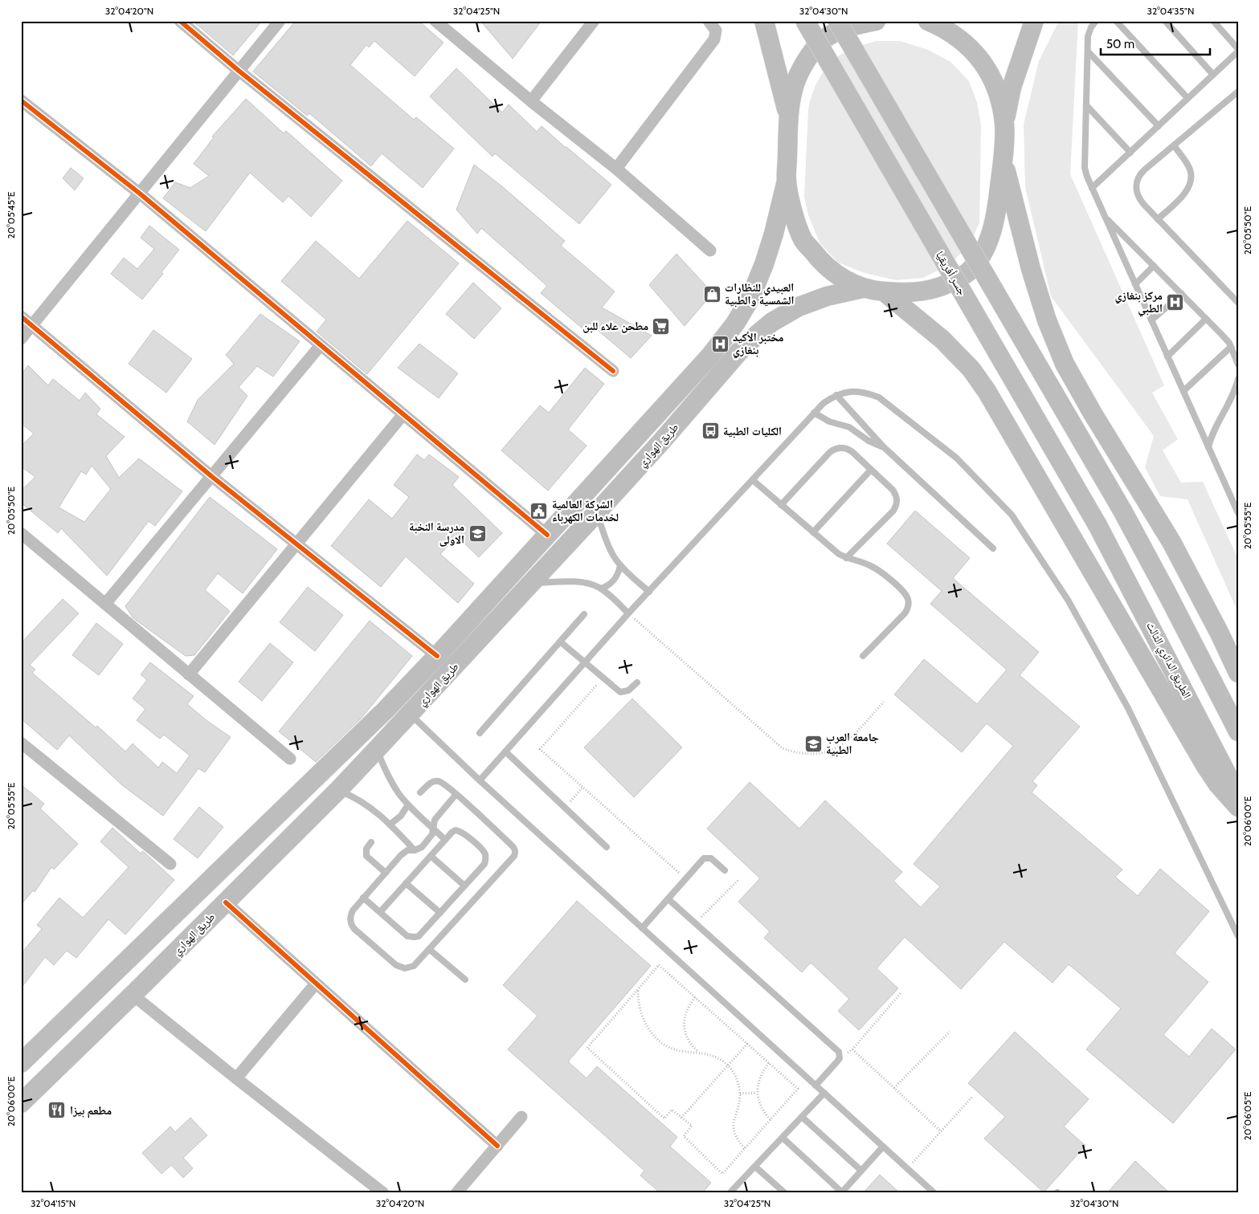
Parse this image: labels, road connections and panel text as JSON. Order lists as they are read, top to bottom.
{
  "streets": {
    "highway": ["جسر أفريقيا", "طريق الهواري", "الطريق الدائري الثالث"]
  },
  "crossings": [
    ["جسر أفريقيا", "الطريق الدائري الثالث"]
  ],
  "places": {
    "shop": ["العبيدي للنظارات الشمسية والطبية"],
    "hospital": ["مركز بنغازي الطبي", "مختبر الأكيد بنغازي"],
    "supermarket": ["مطحن علاء للبن"],
    "bus stop": ["الكليات الطبية"],
    "public building": ["الشركة العالمية لخدمات الكهرباء"],
    "school or university": ["مدرسة النخبة الاولى", "جامعة العرب الطبية"],
    "restaurant": ["مطعم بيزا"]
  },
  "scale_bar": "50 m",
  "coordinates": [
    "32°04'20\"N",
    "32°04'25\"N",
    "32°04'30\"N",
    "32°04'35\"N",
    "20°05'45\"E",
    "20°05'50\"E",
    "20°05'55\"E",
    "20°06'00\"E",
    "20°06'05\"E",
    "32°04'15\"N"
  ]
}
